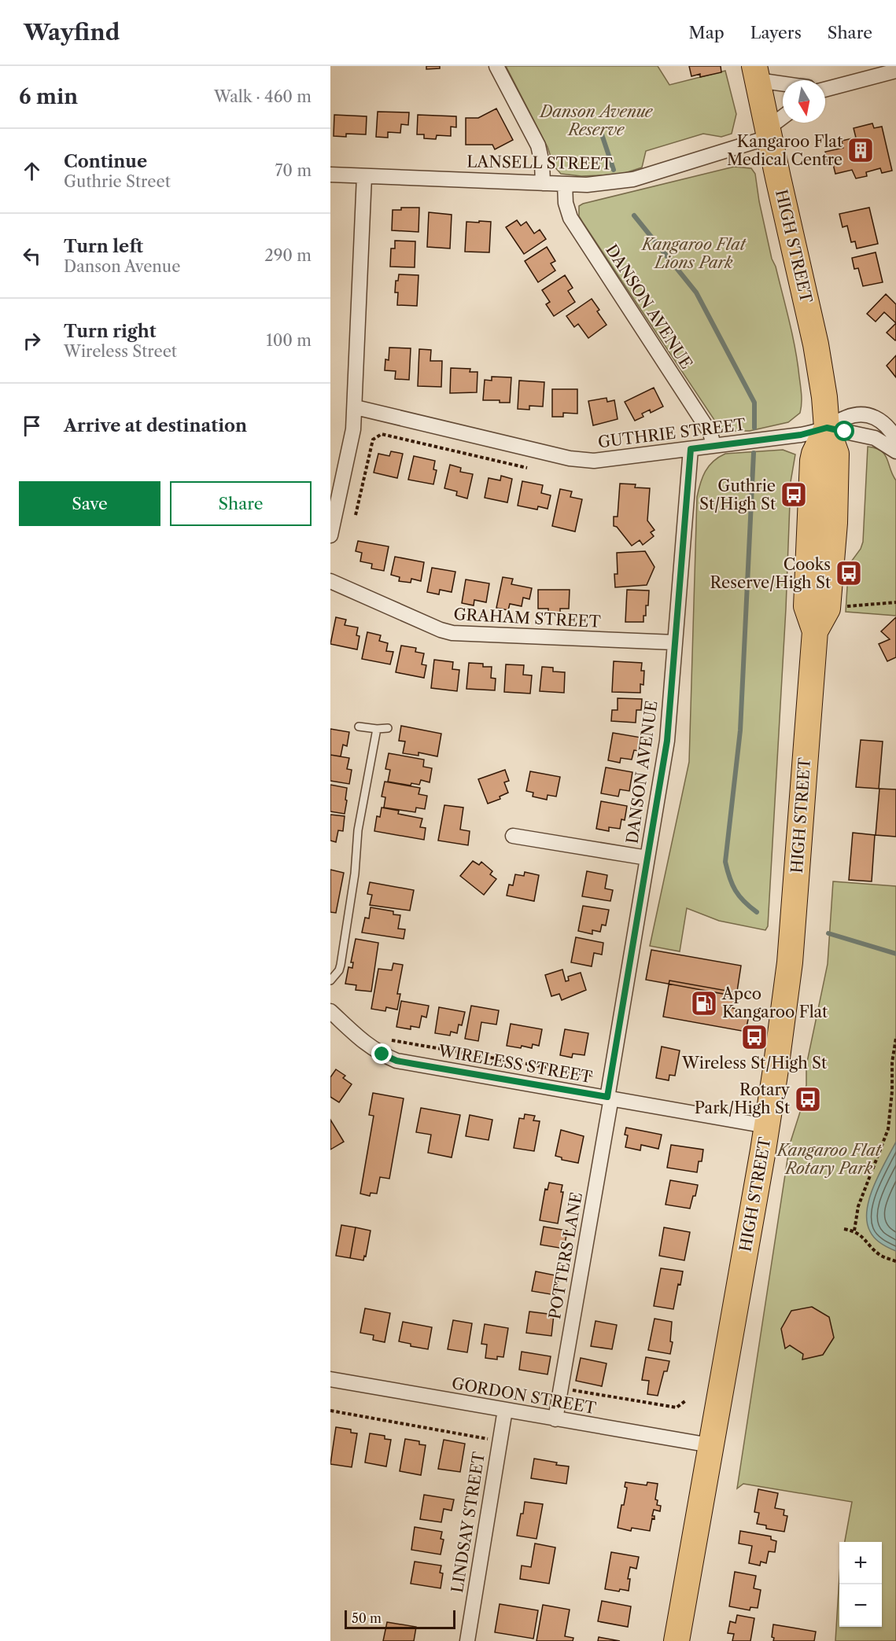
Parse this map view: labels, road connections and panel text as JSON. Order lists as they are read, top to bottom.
{
  "streets": {
    "highway": ["HIGH STREET"],
    "street": [
      "LANSELL STREET",
      "DANSON AVENUE",
      "GUTHRIE STREET",
      "GRAHAM STREET",
      "WIRELESS STREET",
      "POTTERS LANE",
      "GORDON STREET",
      "LINDSAY STREET"
    ]
  },
  "crossings": [
    ["LANSELL STREET", "HIGH STREET"],
    ["LANSELL STREET", "DANSON AVENUE"],
    ["HIGH STREET", "GUTHRIE STREET"],
    ["HIGH STREET", "WIRELESS STREET"],
    ["HIGH STREET", "GORDON STREET"],
    ["DANSON AVENUE", "GUTHRIE STREET"],
    ["DANSON AVENUE", "GRAHAM STREET"],
    ["DANSON AVENUE", "WIRELESS STREET"],
    ["DANSON AVENUE", "POTTERS LANE"],
    ["WIRELESS STREET", "POTTERS LANE"],
    ["POTTERS LANE", "GORDON STREET"],
    ["GORDON STREET", "LINDSAY STREET"]
  ],
  "parks": ["Danson Avenue Reserve", "Kangaroo Flat Lions Park", "Kangaroo Flat Rotary Park"],
  "places": {
    "building": ["Kangaroo Flat Medical Centre"],
    "bus stop": [
      "Guthrie St/High St",
      "Cooks Reserve/High St",
      "Wireless St/High St",
      "Rotary Park/High St"
    ],
    "fuel station": ["Apco Kangaroo Flat"]
  },
  "scale_bar": "50 m",
  "north": "bottom",
  "page": {
    "header": "Wayfind",
    "nav": ["Map", "Layers", "Share"],
    "heading": ["6 min", "Walk · 460 m"],
    "list": [
      ["Continue", "Guthrie Street", "70 m"],
      ["Turn left", "Danson Avenue", "290 m"],
      ["Turn right", "Wireless Street", "100 m"],
      "Arrive at destination"
    ],
    "buttons": ["Save", "Share"],
    "map_buttons": ["+", "−"],
    "scale": "50 m"
  }
}
